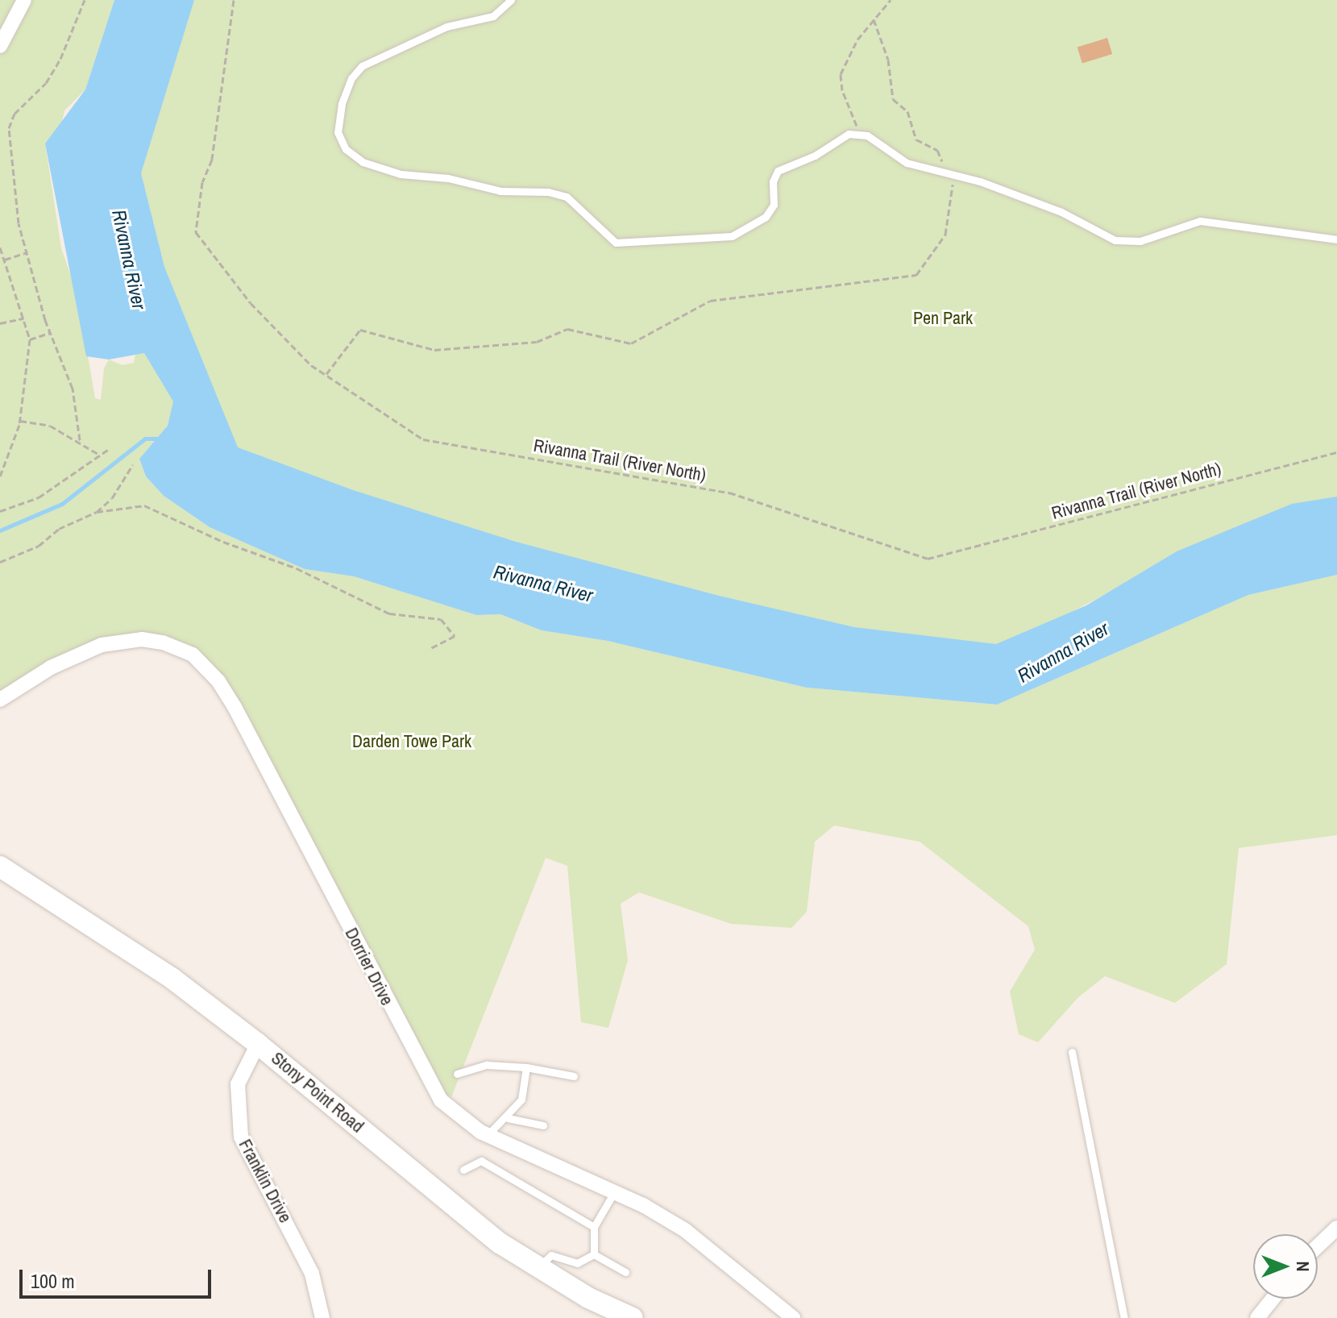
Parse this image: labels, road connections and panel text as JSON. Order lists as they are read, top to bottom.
{
  "streets": {
    "main road": ["Stony Point Road"],
    "street": ["Dorrier Drive", "Franklin Drive"],
    "path": ["Rivanna Trail (River North)"]
  },
  "crossings": [
    ["Stony Point Road", "Franklin Drive"]
  ],
  "water": ["Rivanna River"],
  "parks": ["Pen Park", "Darden Towe Park"],
  "scale_bar": "100 m",
  "north": "right"
}
